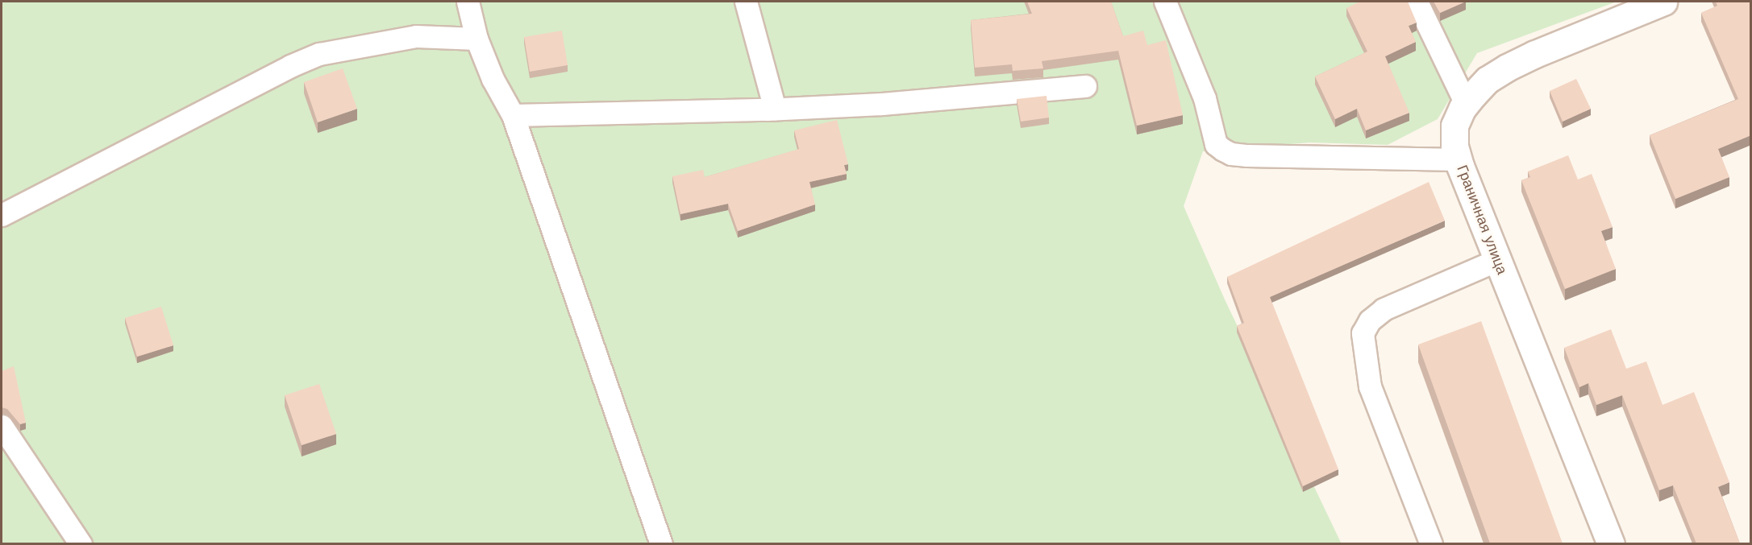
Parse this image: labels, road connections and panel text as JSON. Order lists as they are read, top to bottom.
{
  "streets": {
    "street": ["Граничная улица"]
  }
}
